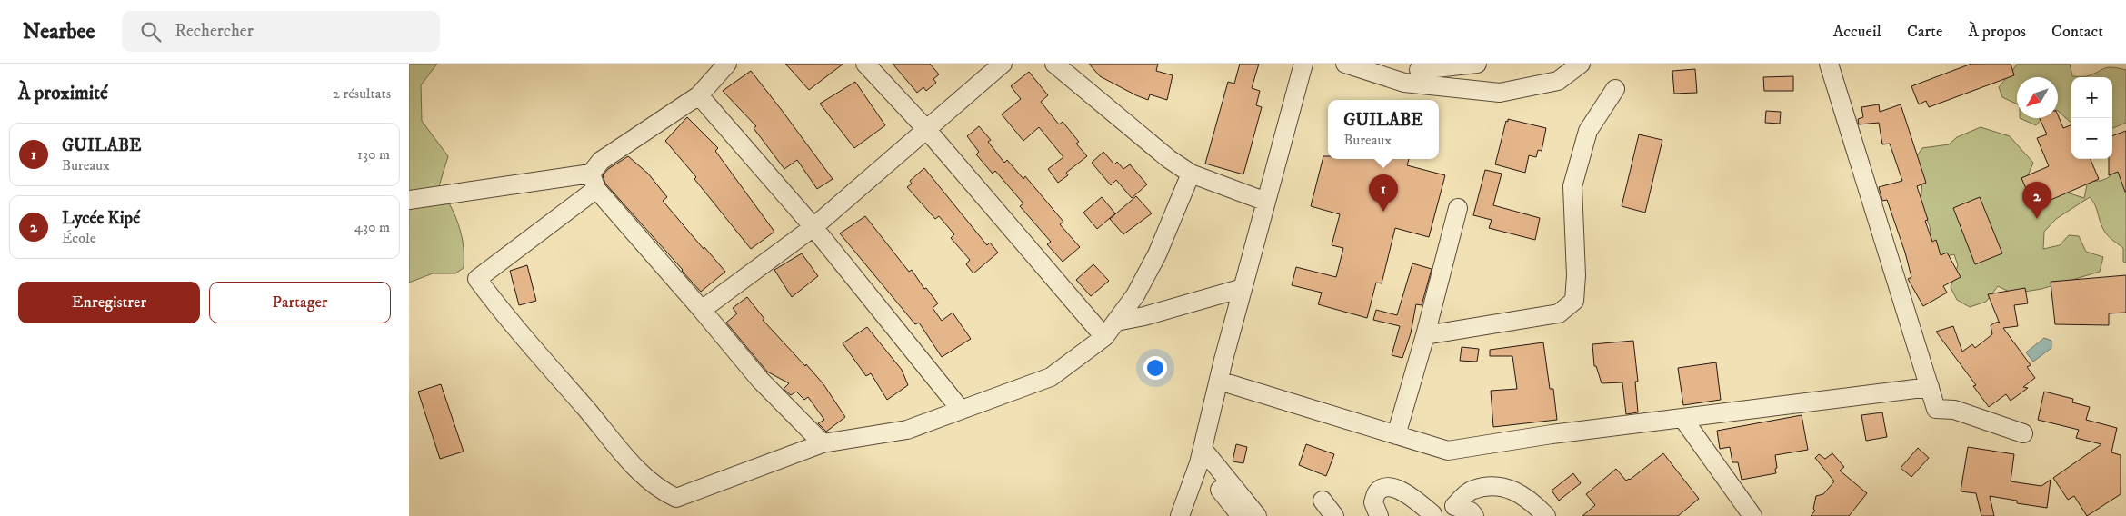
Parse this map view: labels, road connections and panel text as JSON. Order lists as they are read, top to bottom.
{
  "north": "bottom left",
  "page": {
    "header": "Nearbee",
    "search": "Rechercher",
    "nav": [
      "Accueil",
      "Carte",
      "À propos",
      "Contact"
    ],
    "heading": ["À proximité", "2 résultats"],
    "map_buttons": ["+", "−"],
    "popup": ["GUILABE", "Bureaux"],
    "list": [
      {
        "mark": "1",
        "name": "GUILABE",
        "note": "Bureaux",
        "value": "130 m"
      },
      {
        "mark": "2",
        "name": "Lycée Kipé",
        "note": "École",
        "value": "430 m"
      }
    ],
    "pins": ["1", "2"],
    "buttons": ["Enregistrer", "Partager"]
  }
}
